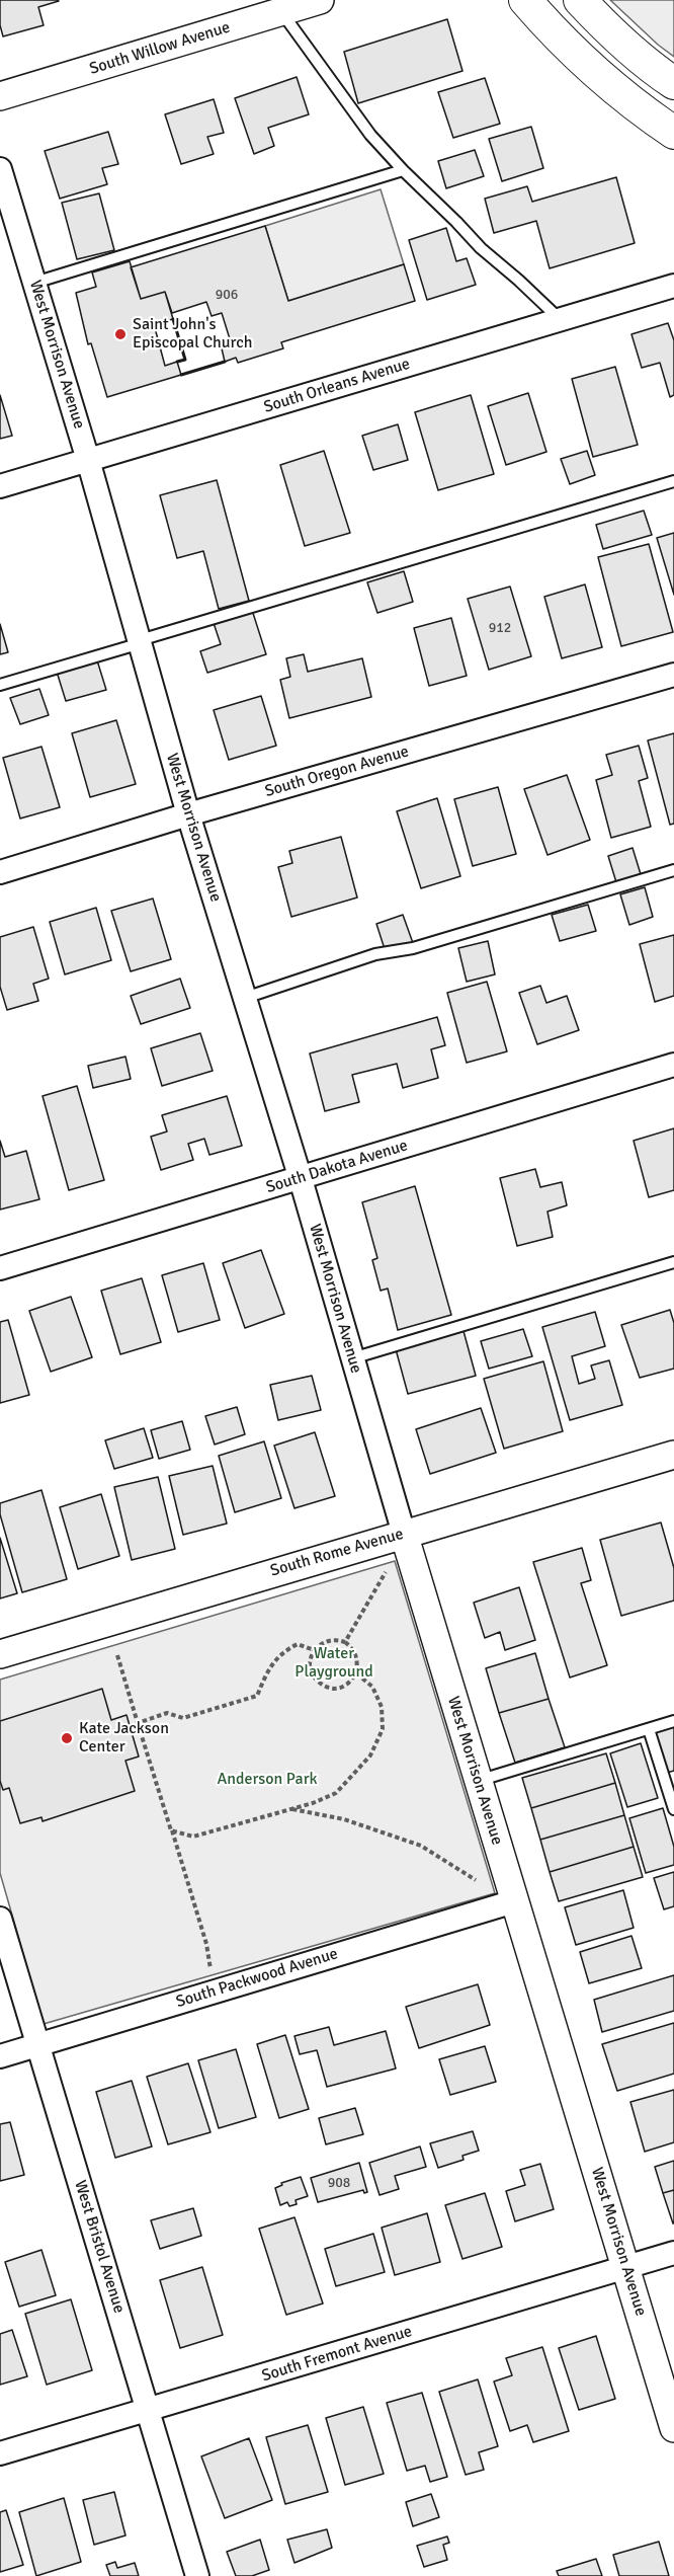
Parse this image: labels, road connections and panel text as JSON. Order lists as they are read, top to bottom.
{
  "streets": {
    "street": [
      "South Willow Avenue",
      "West Morrison Avenue",
      "South Orleans Avenue",
      "South Oregon Avenue",
      "South Dakota Avenue",
      "South Rome Avenue",
      "South Packwood Avenue",
      "West Bristol Avenue",
      "South Fremont Avenue"
    ]
  },
  "crossings": [
    ["West Morrison Avenue", "South Orleans Avenue"],
    ["West Morrison Avenue", "South Oregon Avenue"],
    ["West Morrison Avenue", "South Dakota Avenue"],
    ["West Morrison Avenue", "South Rome Avenue"],
    ["West Morrison Avenue", "South Packwood Avenue"],
    ["West Morrison Avenue", "South Fremont Avenue"],
    ["South Packwood Avenue", "West Bristol Avenue"],
    ["West Bristol Avenue", "South Fremont Avenue"]
  ],
  "parks": ["Water Playground", "Anderson Park"],
  "places": ["Saint John's Episcopal Church", "Kate Jackson Center"],
  "house_numbers": ["906", "912", "908"]
}
